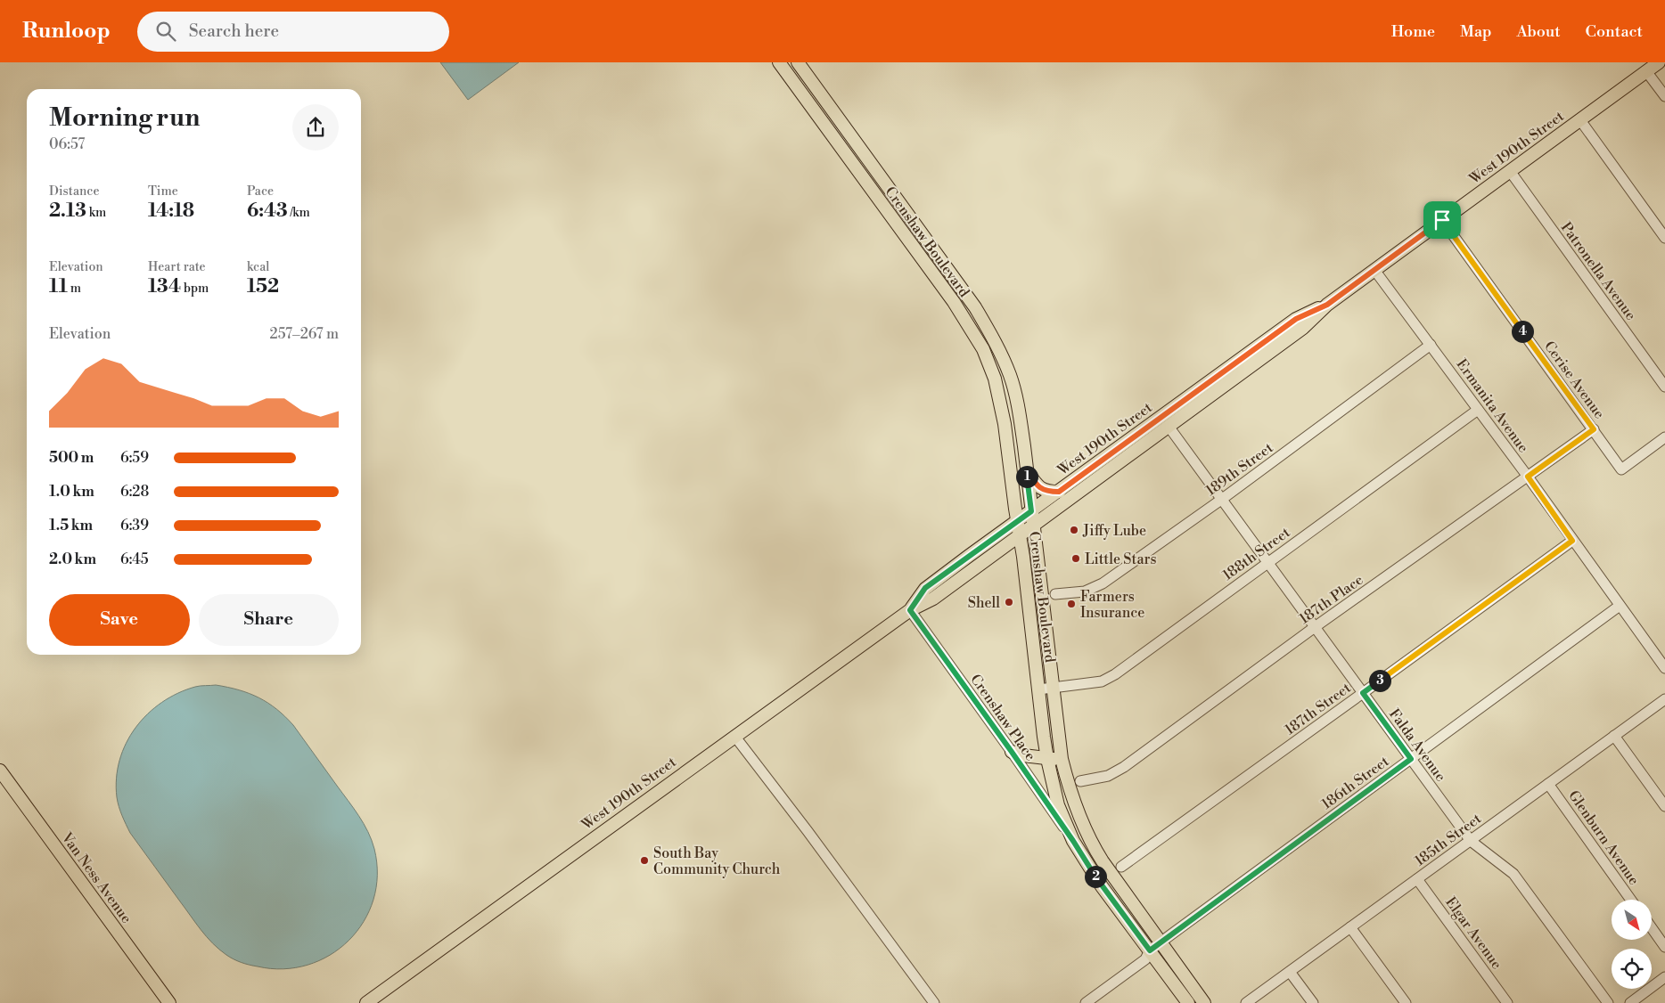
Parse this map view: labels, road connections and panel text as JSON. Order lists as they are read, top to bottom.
{
  "streets": {
    "main road": ["West 190th Street", "Crenshaw Boulevard", "Van Ness Avenue"],
    "street": [
      "Patronella Avenue",
      "Cerise Avenue",
      "Ermanita Avenue",
      "189th Street",
      "188th Street",
      "187th Place",
      "187th Street",
      "Crenshaw Place",
      "Falda Avenue",
      "186th Street",
      "Glenburn Avenue",
      "185th Street",
      "Elgar Avenue"
    ]
  },
  "crossings": [
    ["West 190th Street", "Crenshaw Boulevard"],
    ["West 190th Street", "Patronella Avenue"],
    ["West 190th Street", "Cerise Avenue"],
    ["West 190th Street", "Ermanita Avenue"],
    ["West 190th Street", "Crenshaw Place"],
    ["West 190th Street", "Falda Avenue"],
    ["Crenshaw Boulevard", "188th Street"],
    ["Crenshaw Boulevard", "Crenshaw Place"],
    ["Crenshaw Boulevard", "186th Street"],
    ["Cerise Avenue", "187th Place"],
    ["Ermanita Avenue", "189th Street"],
    ["Ermanita Avenue", "188th Street"],
    ["Ermanita Avenue", "187th Place"],
    ["Ermanita Avenue", "187th Street"],
    ["Ermanita Avenue", "186th Street"],
    ["189th Street", "Falda Avenue"],
    ["188th Street", "Falda Avenue"],
    ["187th Place", "Falda Avenue"],
    ["187th Street", "Falda Avenue"],
    ["Falda Avenue", "186th Street"],
    ["Falda Avenue", "185th Street"],
    ["Glenburn Avenue", "185th Street"],
    ["185th Street", "Elgar Avenue"]
  ],
  "places": [
    "Jiffy Lube",
    "Little Stars",
    "Shell",
    "Farmers Insurance",
    "South Bay Community Church"
  ],
  "north": "bottom right",
  "page": {
    "header": "Runloop",
    "search": "Search here",
    "nav": [
      "Home",
      "Map",
      "About",
      "Contact"
    ],
    "heading": ["Morning run", "06:57"],
    "stats": [
      ["Distance", "2.13 km"],
      ["Time", "14:18"],
      ["Pace", "6:43 /km"],
      ["Elevation", "11 m"],
      ["Heart rate", "134 bpm"],
      ["kcal", "152"]
    ],
    "chart": ["Elevation", "257–267 m"],
    "pins": [
      "4",
      "1",
      "3",
      "2"
    ],
    "list": [
      {
        "name": "500 m",
        "note": "6:59"
      },
      {
        "name": "1.0 km",
        "note": "6:28"
      },
      {
        "name": "1.5 km",
        "note": "6:39"
      },
      {
        "name": "2.0 km",
        "note": "6:45"
      }
    ],
    "buttons": ["Save", "Share"]
  }
}
